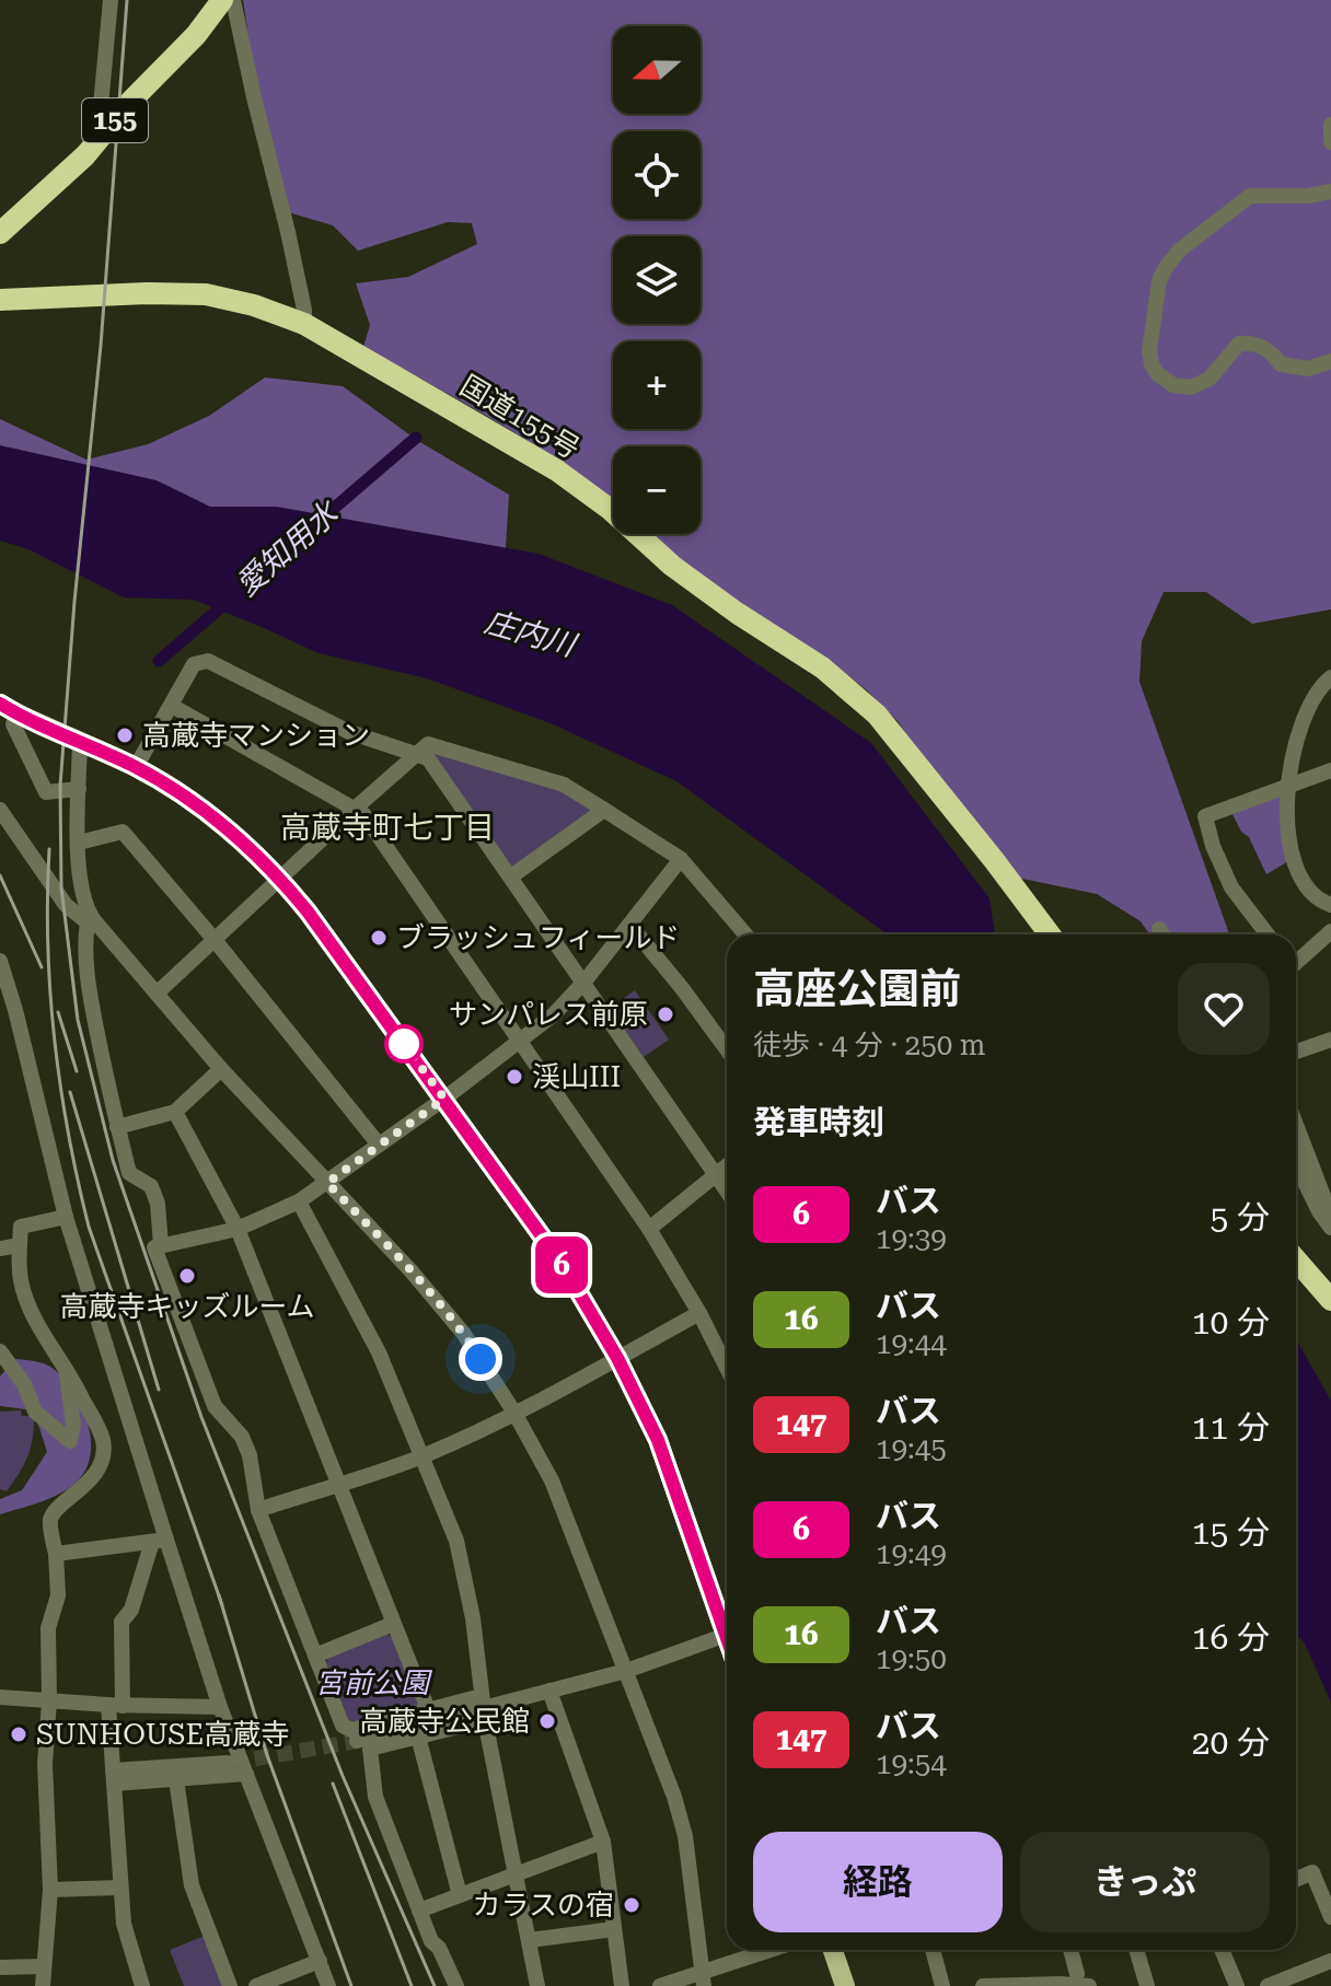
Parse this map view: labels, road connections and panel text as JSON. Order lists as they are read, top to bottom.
{
  "streets": {
    "highway": ["155", "国道155号"]
  },
  "districts": ["高蔵寺町七丁目"],
  "water": ["愛知用水", "庄内川"],
  "parks": ["宮前公園"],
  "places": [
    "高蔵寺マンション",
    "ブラッシュフィールド",
    "サンパレス前原",
    "渓山III",
    "高蔵寺キッズルーム",
    "高蔵寺公民館",
    "SUNHOUSE高蔵寺",
    "カラスの宿"
  ],
  "lines": ["bus line 6"],
  "north": "left",
  "page": {
    "on_map": "6",
    "map_buttons": ["+", "−"],
    "heading": [
      ["高座公園前", "徒歩 · 4 分 · 250 m"],
      "発車時刻"
    ],
    "list": [
      {
        "mark": "6",
        "name": "バス",
        "note": "19:39",
        "value": "5 分"
      },
      {
        "mark": "16",
        "name": "バス",
        "note": "19:44",
        "value": "10 分"
      },
      {
        "mark": "147",
        "name": "バス",
        "note": "19:45",
        "value": "11 分"
      },
      {
        "mark": "6",
        "name": "バス",
        "note": "19:49",
        "value": "15 分"
      },
      {
        "mark": "16",
        "name": "バス",
        "note": "19:50",
        "value": "16 分"
      },
      {
        "mark": "147",
        "name": "バス",
        "note": "19:54",
        "value": "20 分"
      }
    ],
    "buttons": ["経路", "きっぷ"]
  }
}
